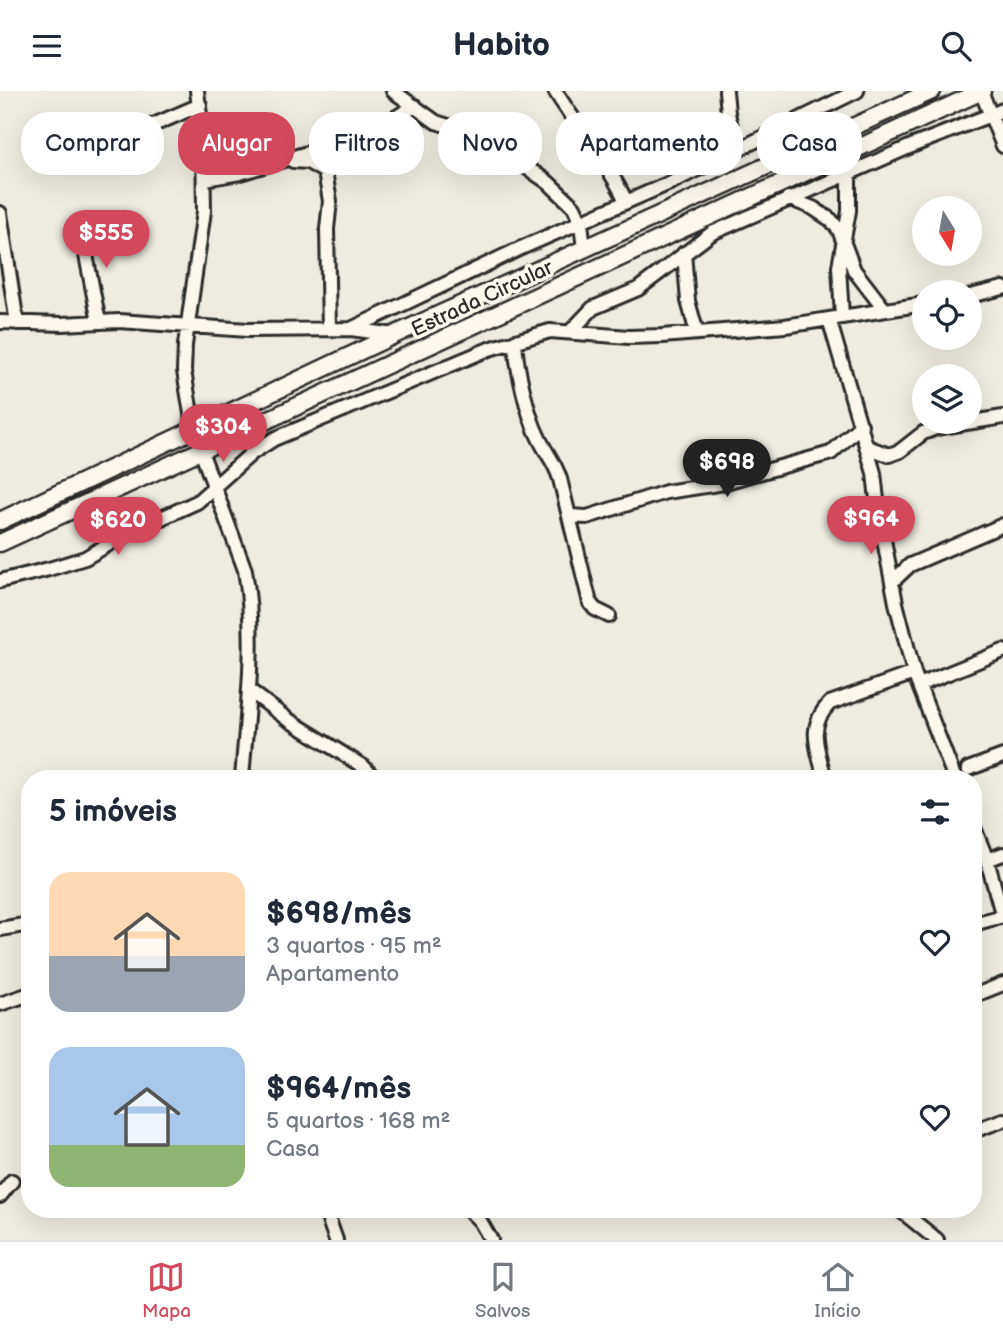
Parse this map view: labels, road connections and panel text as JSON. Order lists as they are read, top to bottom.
{
  "streets": {
    "main road": ["Estrada Circular"]
  },
  "north": "bottom",
  "page": {
    "header": "Habito",
    "chip": [
      "Comprar",
      "Alugar",
      "Filtros",
      "Novo",
      "Apartamento",
      "Casa"
    ],
    "price": [
      "$555",
      "$304",
      "$698",
      "$964",
      "$620"
    ],
    "heading": "5 imóveis",
    "list": [
      {
        "name": "$698/mês",
        "note": "3 quartos · 95 m² · Apartamento"
      },
      {
        "name": "$964/mês",
        "note": "5 quartos · 168 m² · Casa"
      }
    ],
    "tabs": ["Mapa", "Salvos", "Início"]
  }
}
